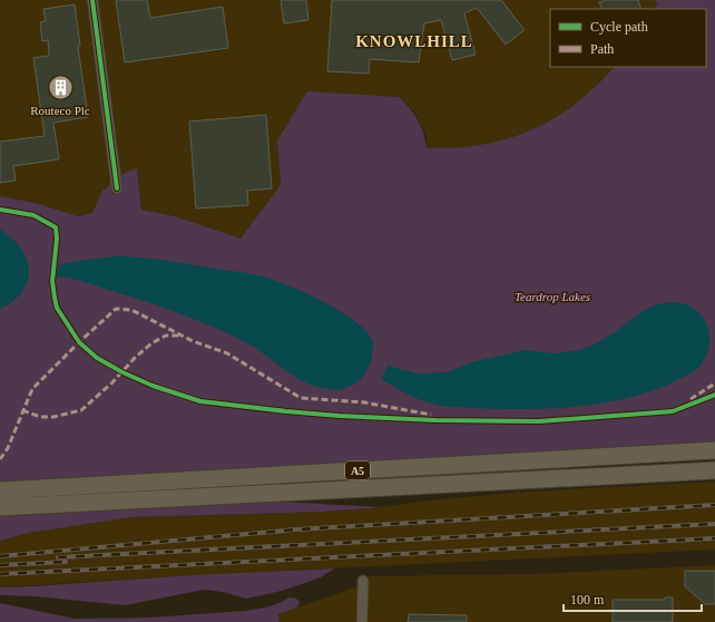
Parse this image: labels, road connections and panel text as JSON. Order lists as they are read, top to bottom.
{
  "streets": {
    "highway": ["A5"]
  },
  "districts": ["KNOWLHILL"],
  "parks": ["Teardrop Lakes"],
  "places": {
    "building": ["Routeco Plc"]
  },
  "legend": ["Cycle path", "Path"],
  "scale_bar": "100 m"
}
